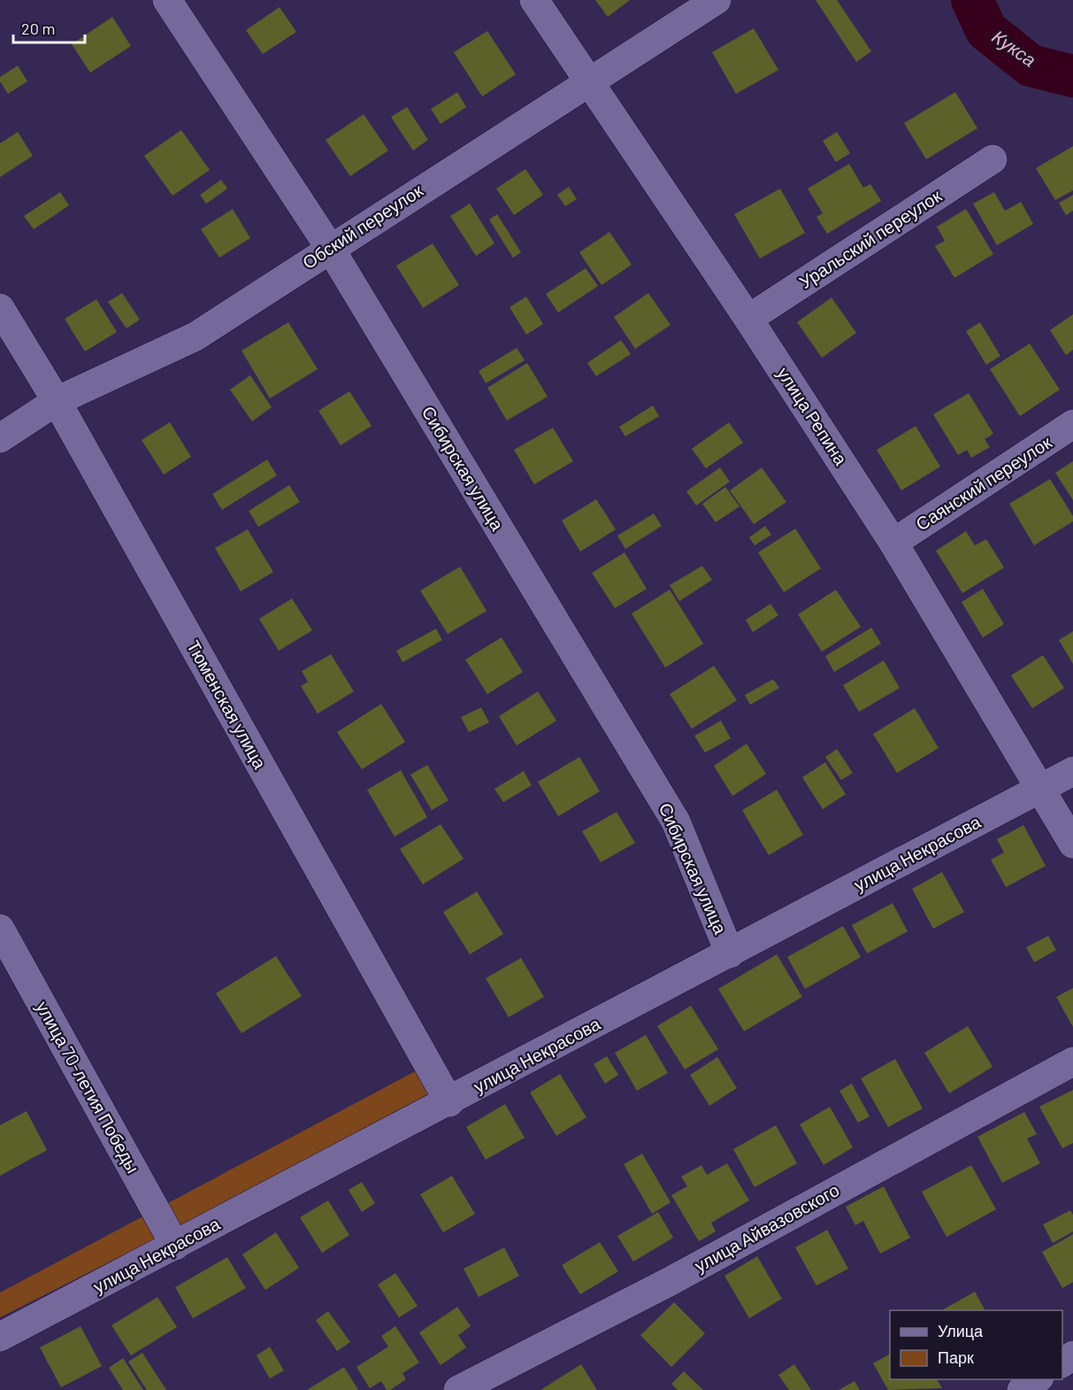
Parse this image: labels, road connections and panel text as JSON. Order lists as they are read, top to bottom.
{
  "streets": {
    "street": [
      "Обский переулок",
      "Уральский переулок",
      "улица Репина",
      "Сибирская улица",
      "Саянский переулок",
      "Тюменская улица",
      "улица Некрасова",
      "улица 70-летия Победы",
      "улица Айвазовского"
    ]
  },
  "crossings": [
    ["Обский переулок", "улица Репина"],
    ["Обский переулок", "Сибирская улица"],
    ["Обский переулок", "Тюменская улица"],
    ["Уральский переулок", "улица Репина"],
    ["улица Репина", "Саянский переулок"],
    ["улица Репина", "улица Некрасова"],
    ["Сибирская улица", "улица Некрасова"],
    ["Тюменская улица", "улица Некрасова"],
    ["улица Некрасова", "улица 70-летия Победы"]
  ],
  "water": ["Кукса"],
  "legend": ["Улица", "Парк"],
  "scale_bar": "20 m"
}
